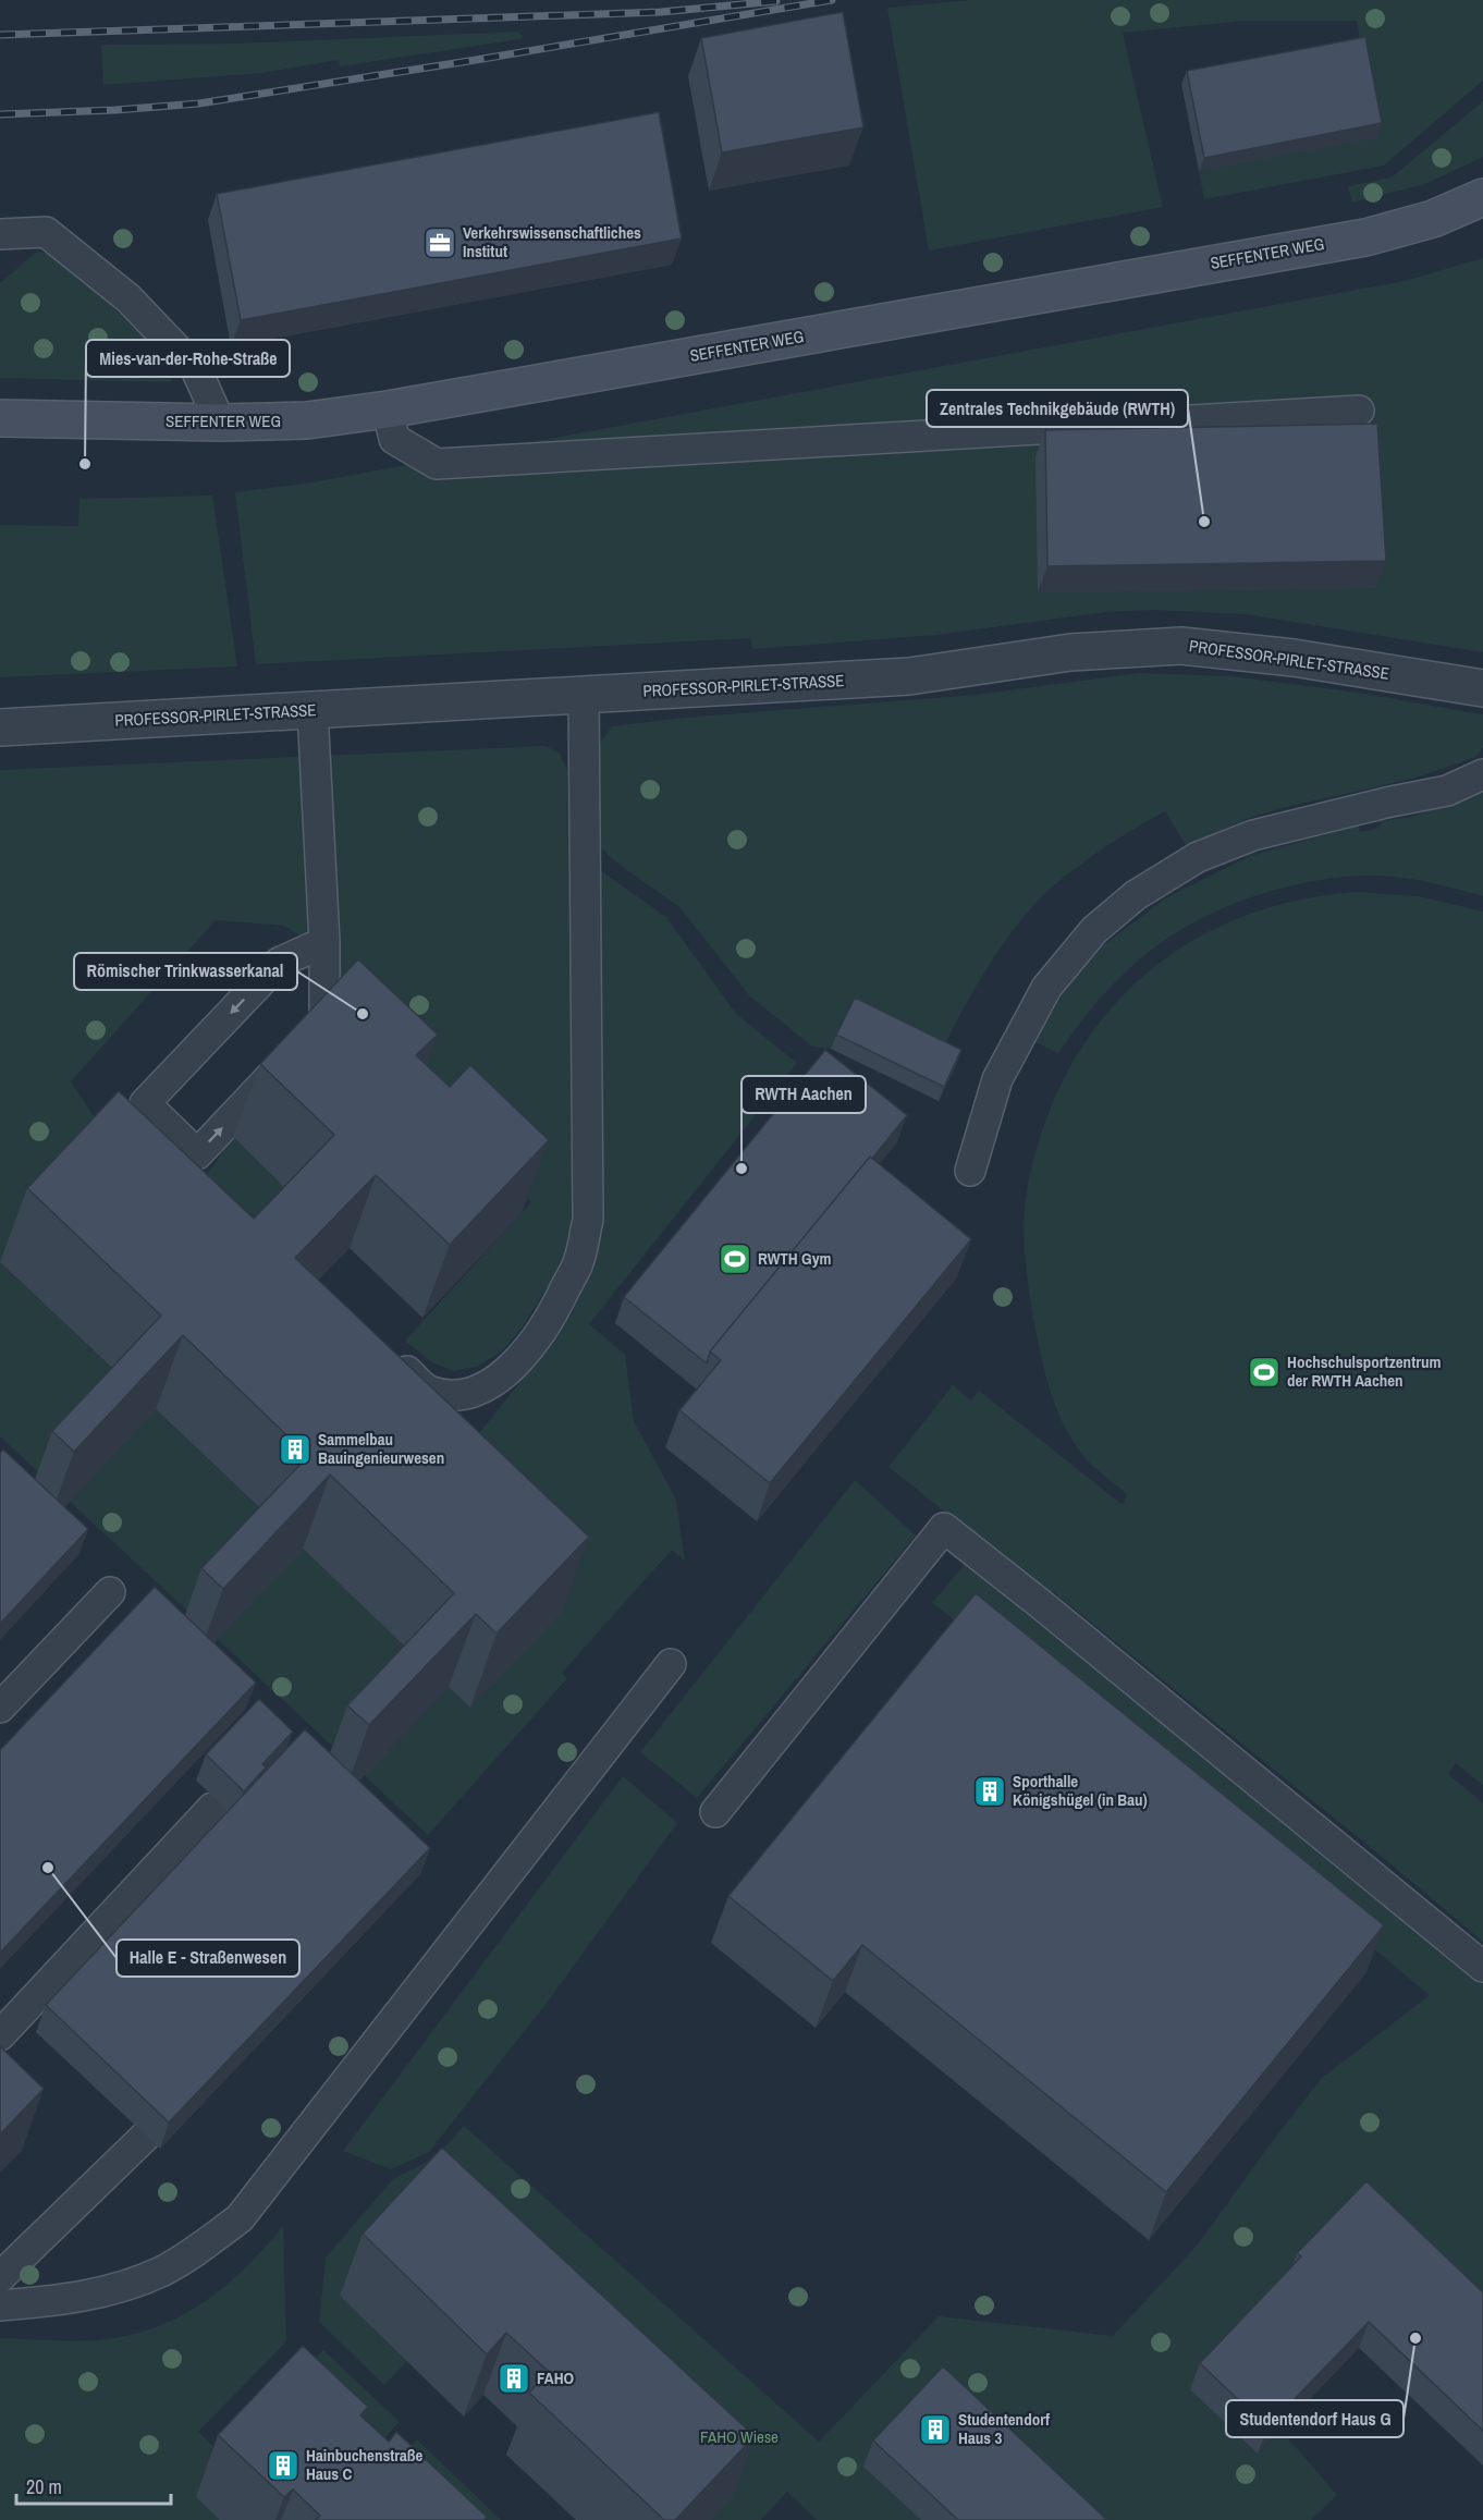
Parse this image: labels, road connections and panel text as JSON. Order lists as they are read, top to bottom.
{
  "streets": {
    "street": ["SEFFENTER WEG", "PROFESSOR-PIRLET-STRASSE"]
  },
  "parks": ["FAHO Wiese"],
  "places": {
    "office": ["Verkehrswissenschaftliches Institut"],
    "other": [
      "Mies-van-der-Rohe-Straße",
      "Zentrales Technikgebäude (RWTH)",
      "Römischer Trinkwasserkanal",
      "RWTH Aachen",
      "Halle E - Straßenwesen",
      "Studentendorf Haus G"
    ],
    "sports": ["RWTH Gym", "Hochschulsportzentrum der RWTH Aachen"],
    "building": [
      "Sammelbau Bauingenieurwesen",
      "Sporthalle Königshügel (in Bau)",
      "FAHO",
      "Studentendorf Haus 3",
      "Hainbuchenstraße Haus C"
    ]
  },
  "scale_bar": "20 m"
}
